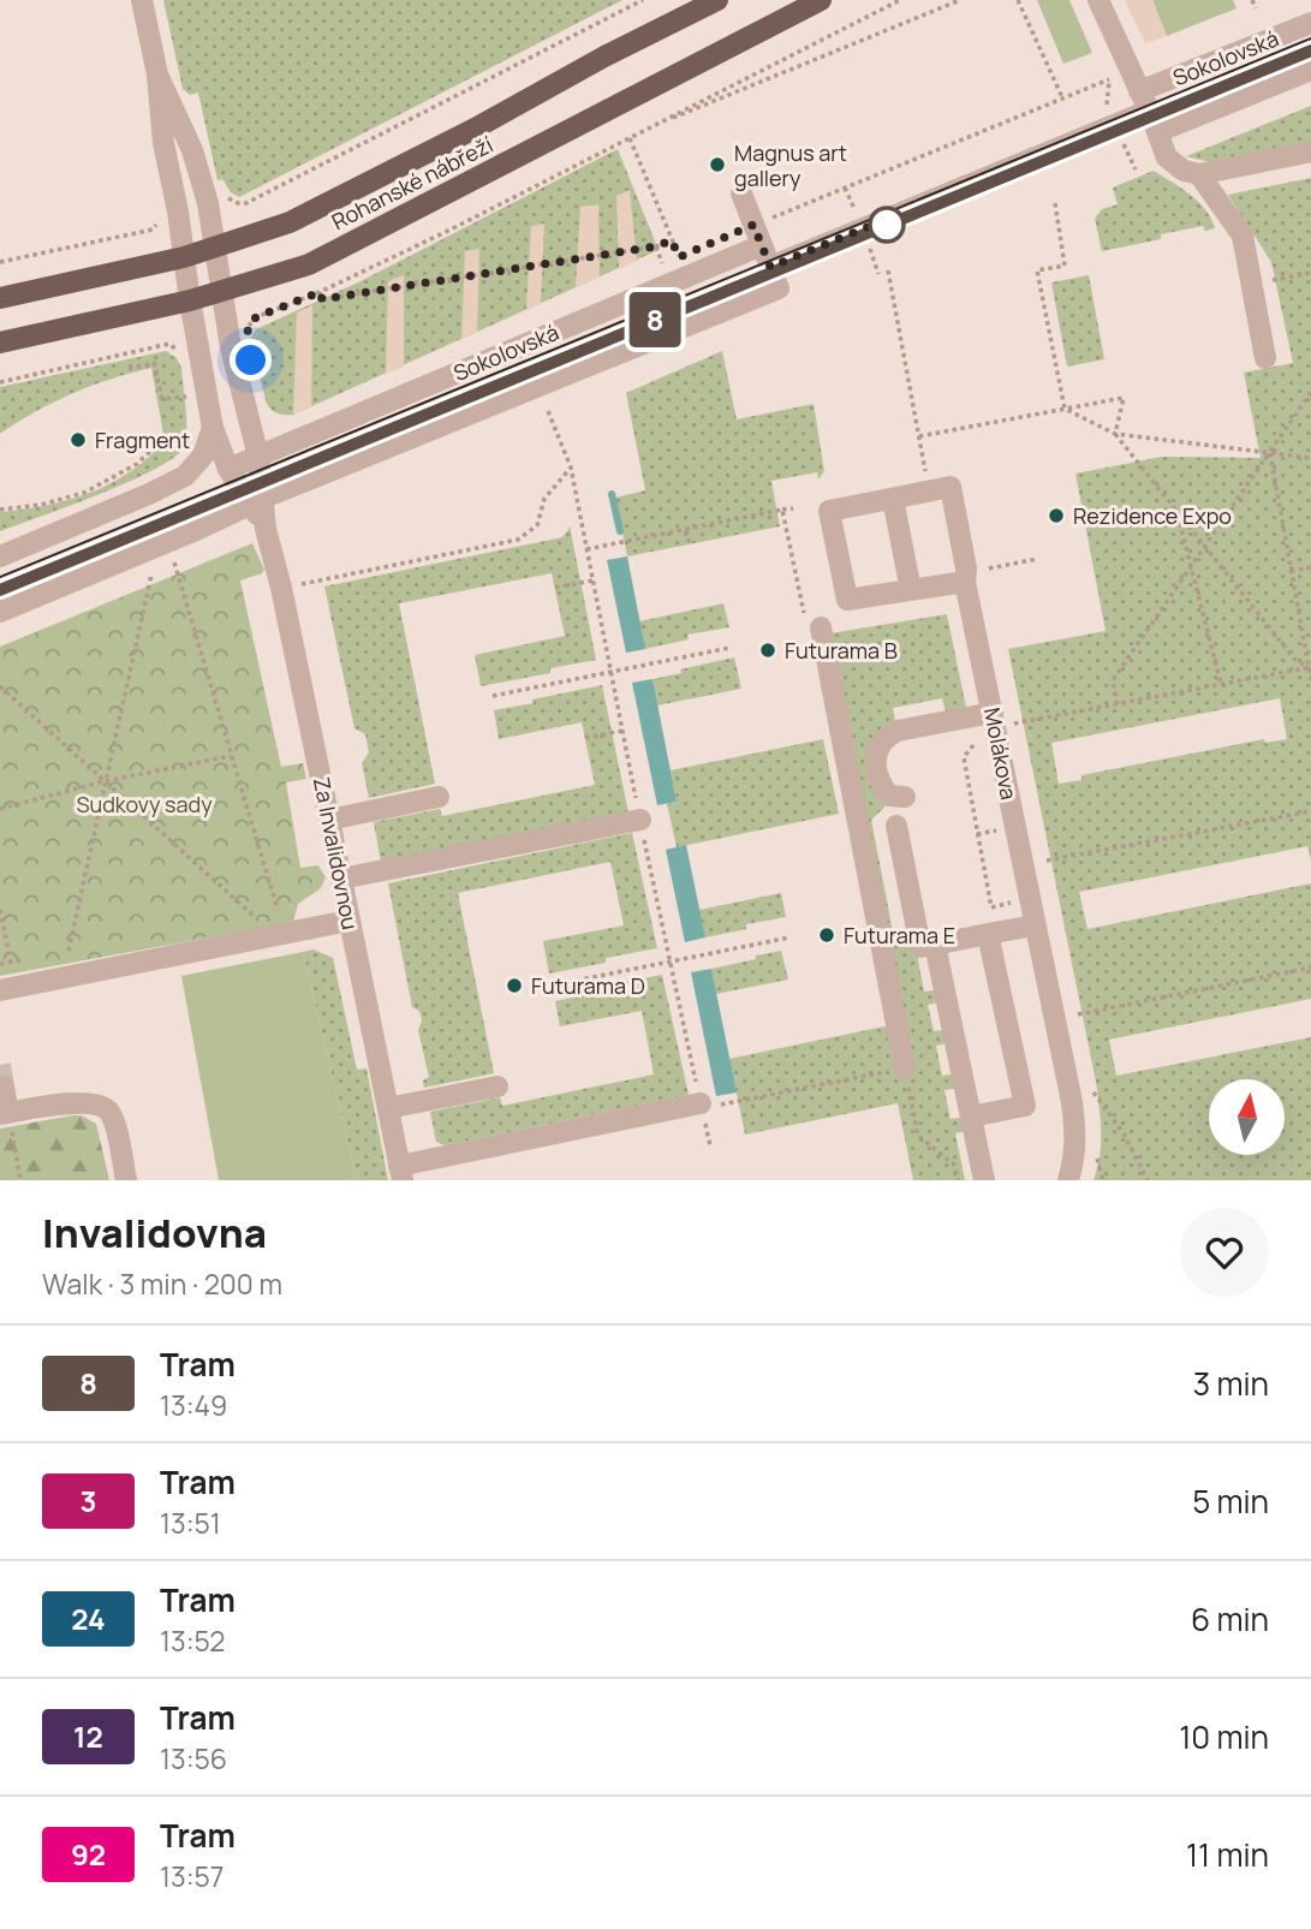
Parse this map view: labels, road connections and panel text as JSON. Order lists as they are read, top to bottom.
{
  "streets": {
    "main road": ["Rohanské nábřeží"],
    "street": ["Sokolovská", "Molákova", "Za Invalidovnou"]
  },
  "crossings": [
    ["Sokolovská", "Za Invalidovnou"],
    ["Rohanské nábřeží", "Za Invalidovnou"]
  ],
  "parks": ["Sudkovy sady"],
  "places": [
    "Magnus art gallery",
    "Fragment",
    "Rezidence Expo",
    "Futurama B",
    "Futurama E",
    "Futurama D"
  ],
  "lines": ["tram line 8"],
  "north": "top",
  "page": {
    "on_map": "8",
    "heading": ["Invalidovna", "Walk · 3 min · 200 m"],
    "list": [
      {
        "mark": "8",
        "name": "Tram",
        "note": "13:49",
        "value": "3 min"
      },
      {
        "mark": "3",
        "name": "Tram",
        "note": "13:51",
        "value": "5 min"
      },
      {
        "mark": "24",
        "name": "Tram",
        "note": "13:52",
        "value": "6 min"
      },
      {
        "mark": "12",
        "name": "Tram",
        "note": "13:56",
        "value": "10 min"
      },
      {
        "mark": "92",
        "name": "Tram",
        "note": "13:57",
        "value": "11 min"
      }
    ]
  }
}
